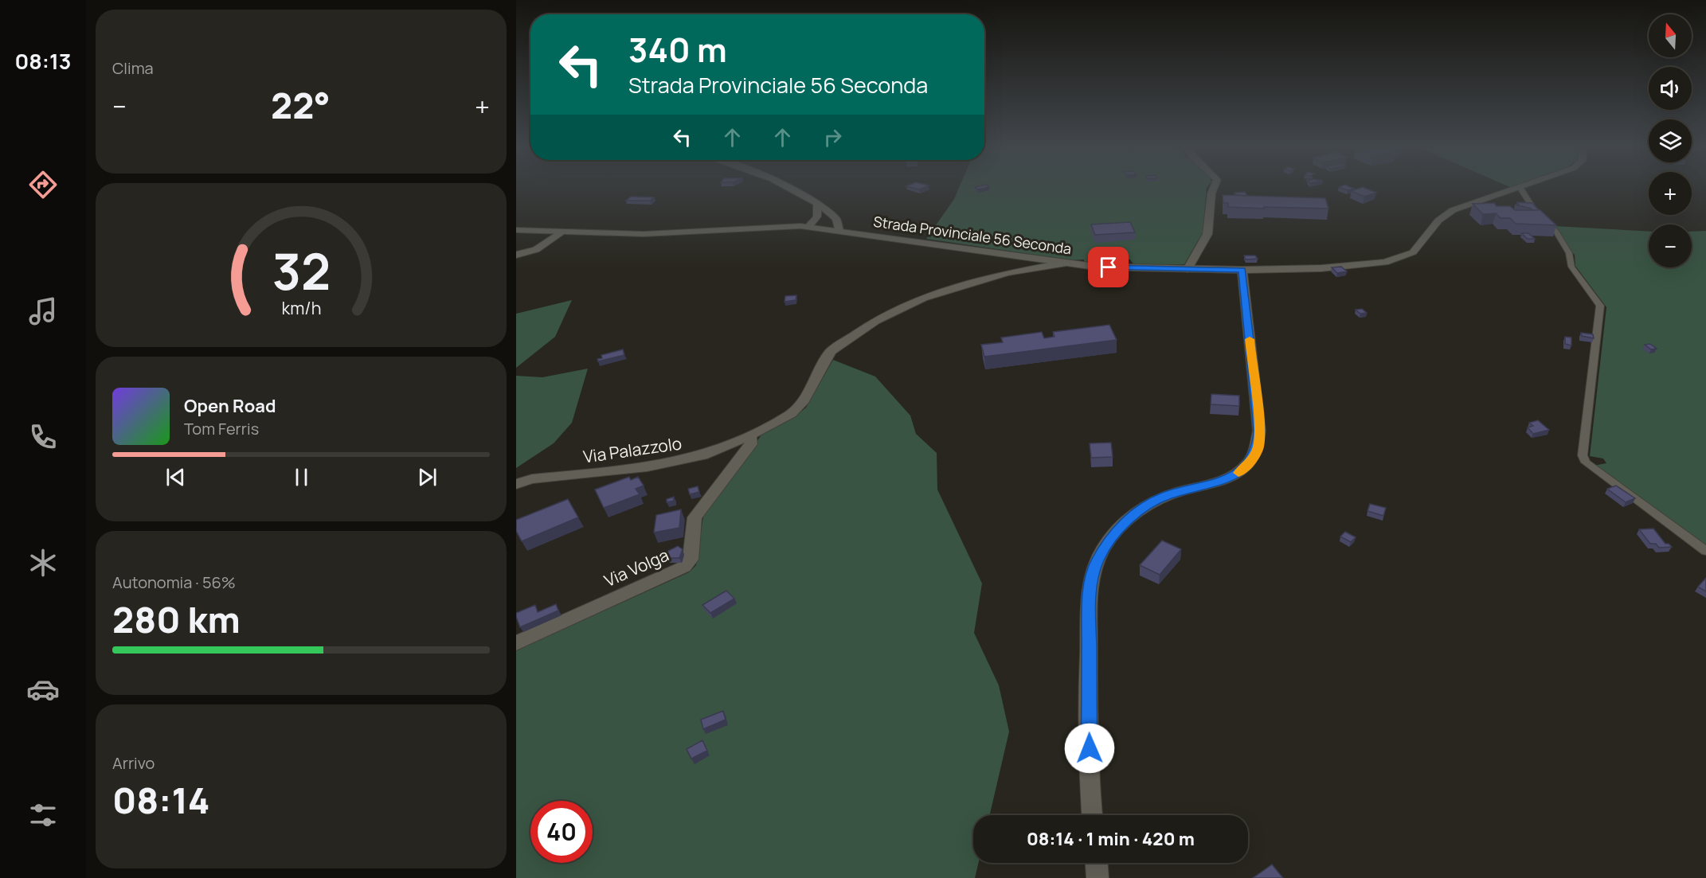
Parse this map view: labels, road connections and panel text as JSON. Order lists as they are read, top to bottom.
{
  "streets": {
    "street": ["Strada Provinciale 56 Seconda", "Via Palazzolo", "Via Volga"]
  },
  "crossings": [
    ["Strada Provinciale 56 Seconda", "Via Palazzolo"],
    ["Via Palazzolo", "Via Volga"]
  ],
  "north": "top",
  "page": {
    "tabs": "08:13",
    "tile": [
      "Clima",
      ["Autonomia · 56%", "280 km"],
      ["Arrivo", "08:14"]
    ],
    "map_buttons": ["+", "−"],
    "turn": ["340 m", "Strada Provinciale 56 Seconda"],
    "heat": ["−", "22°", "+"],
    "song": ["Open Road", "Tom Ferris"],
    "limit": "40",
    "trip": "08:14 · 1 min · 420 m",
    "gauge": ["32", "km/h"]
  }
}
